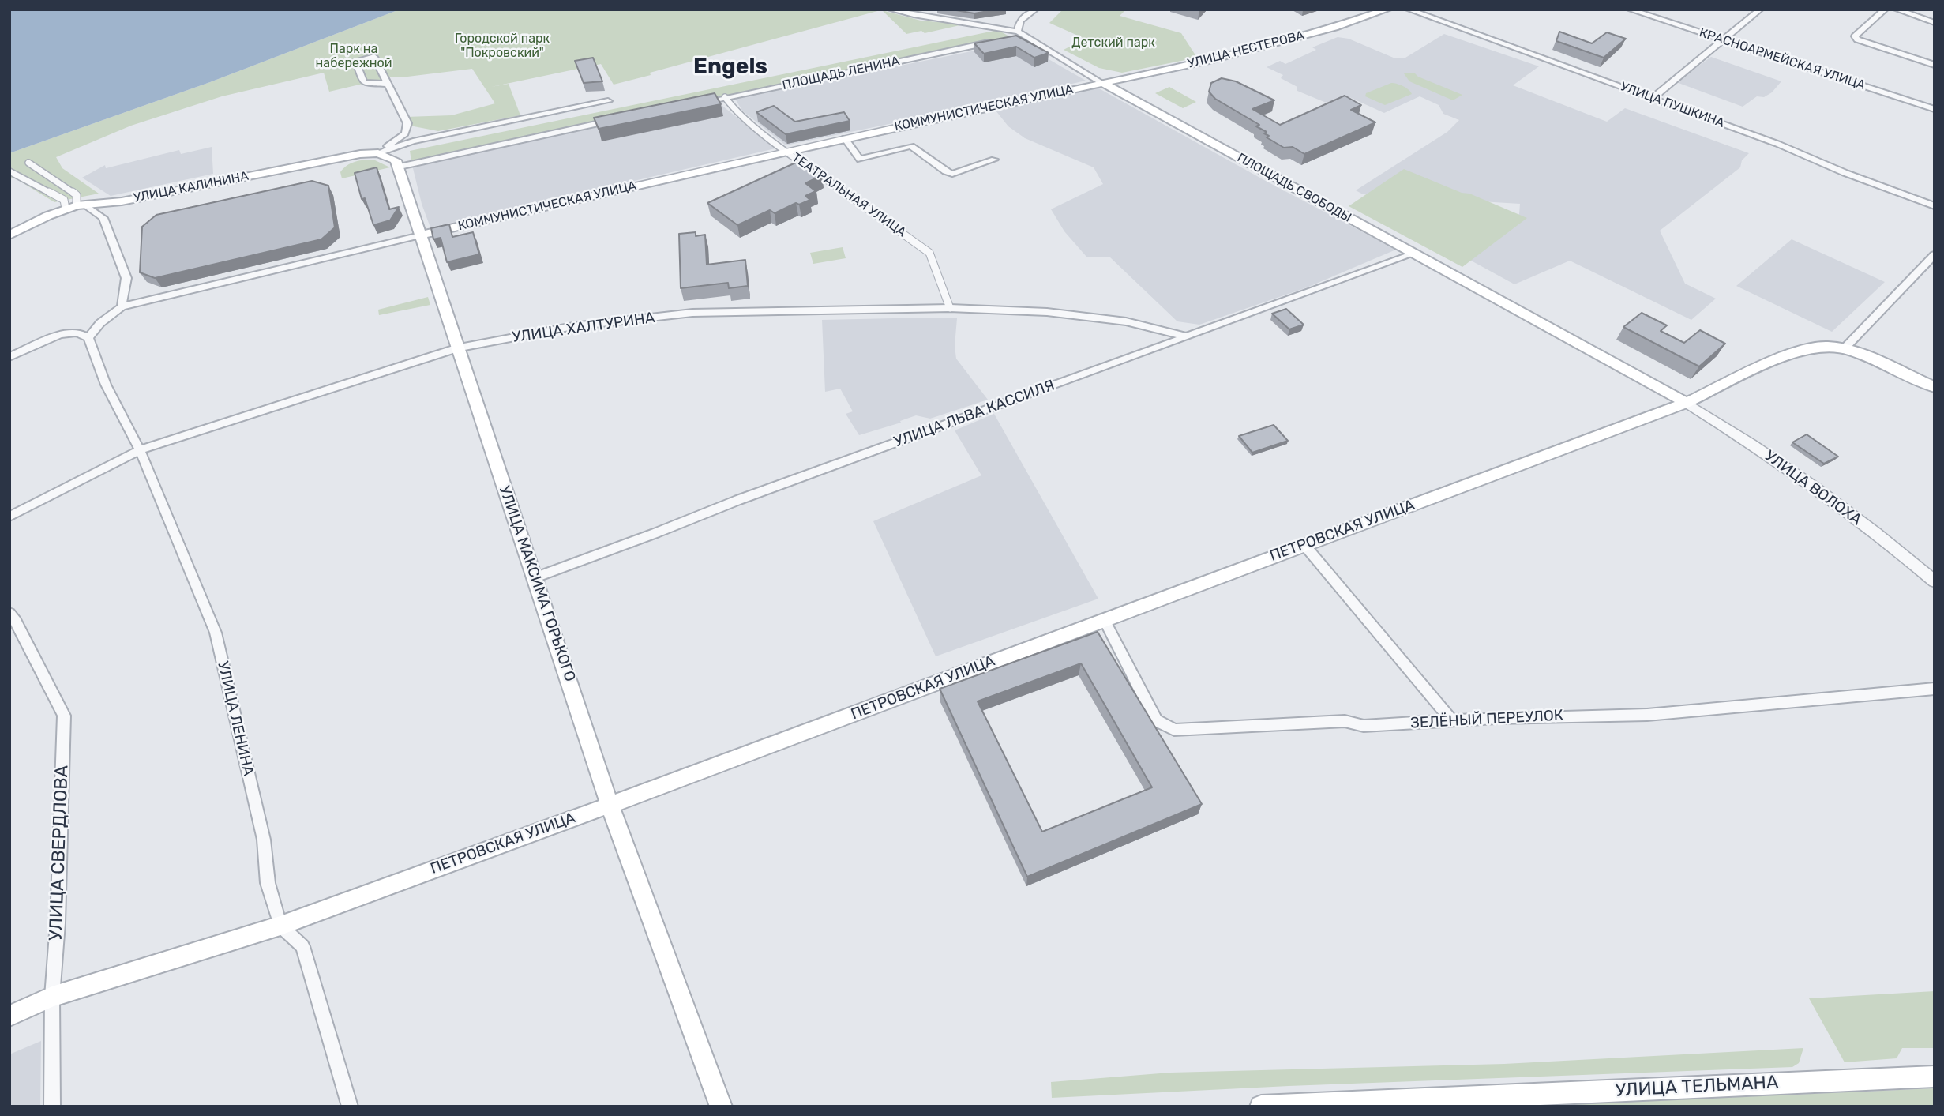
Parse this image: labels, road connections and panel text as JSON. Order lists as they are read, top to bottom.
{
  "streets": {
    "main road": [
      "УЛИЦА НЕСТЕРОВА",
      "КОММУНИСТИЧЕСКАЯ УЛИЦА",
      "УЛИЦА КАЛИНИНА",
      "ПЛОЩАДЬ СВОБОДЫ",
      "ПЕТРОВСКАЯ УЛИЦА",
      "УЛИЦА МАКСИМА ГОРЬКОГО",
      "УЛИЦА ТЕЛЬМАНА"
    ],
    "street": [
      "КРАСНОАРМЕЙСКАЯ УЛИЦА",
      "ПЛОЩАДЬ ЛЕНИНА",
      "УЛИЦА ПУШКИНА",
      "ТЕАТРАЛЬНАЯ УЛИЦА",
      "УЛИЦА ХАЛТУРИНА",
      "УЛИЦА ЛЬВА КАССИЛЯ",
      "УЛИЦА ВОЛОХА",
      "УЛИЦА ЛЕНИНА",
      "ЗЕЛЁНЫЙ ПЕРЕУЛОК",
      "УЛИЦА СВЕРДЛОВА"
    ]
  },
  "crossings": [
    ["УЛИЦА НЕСТЕРОВА", "КОММУНИСТИЧЕСКАЯ УЛИЦА"],
    ["УЛИЦА НЕСТЕРОВА", "ПЛОЩАДЬ СВОБОДЫ"],
    ["ПЛОЩАДЬ ЛЕНИНА", "ТЕАТРАЛЬНАЯ УЛИЦА"],
    ["КОММУНИСТИЧЕСКАЯ УЛИЦА", "ПЛОЩАДЬ СВОБОДЫ"],
    ["КОММУНИСТИЧЕСКАЯ УЛИЦА", "ТЕАТРАЛЬНАЯ УЛИЦА"],
    ["КОММУНИСТИЧЕСКАЯ УЛИЦА", "УЛИЦА МАКСИМА ГОРЬКОГО"],
    ["КОММУНИСТИЧЕСКАЯ УЛИЦА", "УЛИЦА ЛЕНИНА"],
    ["ПЛОЩАДЬ СВОБОДЫ", "УЛИЦА ЛЬВА КАССИЛЯ"],
    ["ПЛОЩАДЬ СВОБОДЫ", "УЛИЦА ВОЛОХА"],
    ["ПЛОЩАДЬ СВОБОДЫ", "ПЕТРОВСКАЯ УЛИЦА"],
    ["ТЕАТРАЛЬНАЯ УЛИЦА", "УЛИЦА ХАЛТУРИНА"],
    ["УЛИЦА ХАЛТУРИНА", "УЛИЦА ЛЬВА КАССИЛЯ"],
    ["УЛИЦА ХАЛТУРИНА", "УЛИЦА МАКСИМА ГОРЬКОГО"],
    ["УЛИЦА ХАЛТУРИНА", "УЛИЦА ЛЕНИНА"],
    ["УЛИЦА ЛЬВА КАССИЛЯ", "УЛИЦА МАКСИМА ГОРЬКОГО"],
    ["УЛИЦА ВОЛОХА", "ПЕТРОВСКАЯ УЛИЦА"],
    ["ПЕТРОВСКАЯ УЛИЦА", "УЛИЦА МАКСИМА ГОРЬКОГО"],
    ["ПЕТРОВСКАЯ УЛИЦА", "УЛИЦА ЛЕНИНА"],
    ["ПЕТРОВСКАЯ УЛИЦА", "ЗЕЛЁНЫЙ ПЕРЕУЛОК"],
    ["ПЕТРОВСКАЯ УЛИЦА", "УЛИЦА СВЕРДЛОВА"]
  ],
  "districts": ["Engels"],
  "parks": ["Городской парк \"Покровский\"", "Детский парк", "Парк на набережной"]
}
